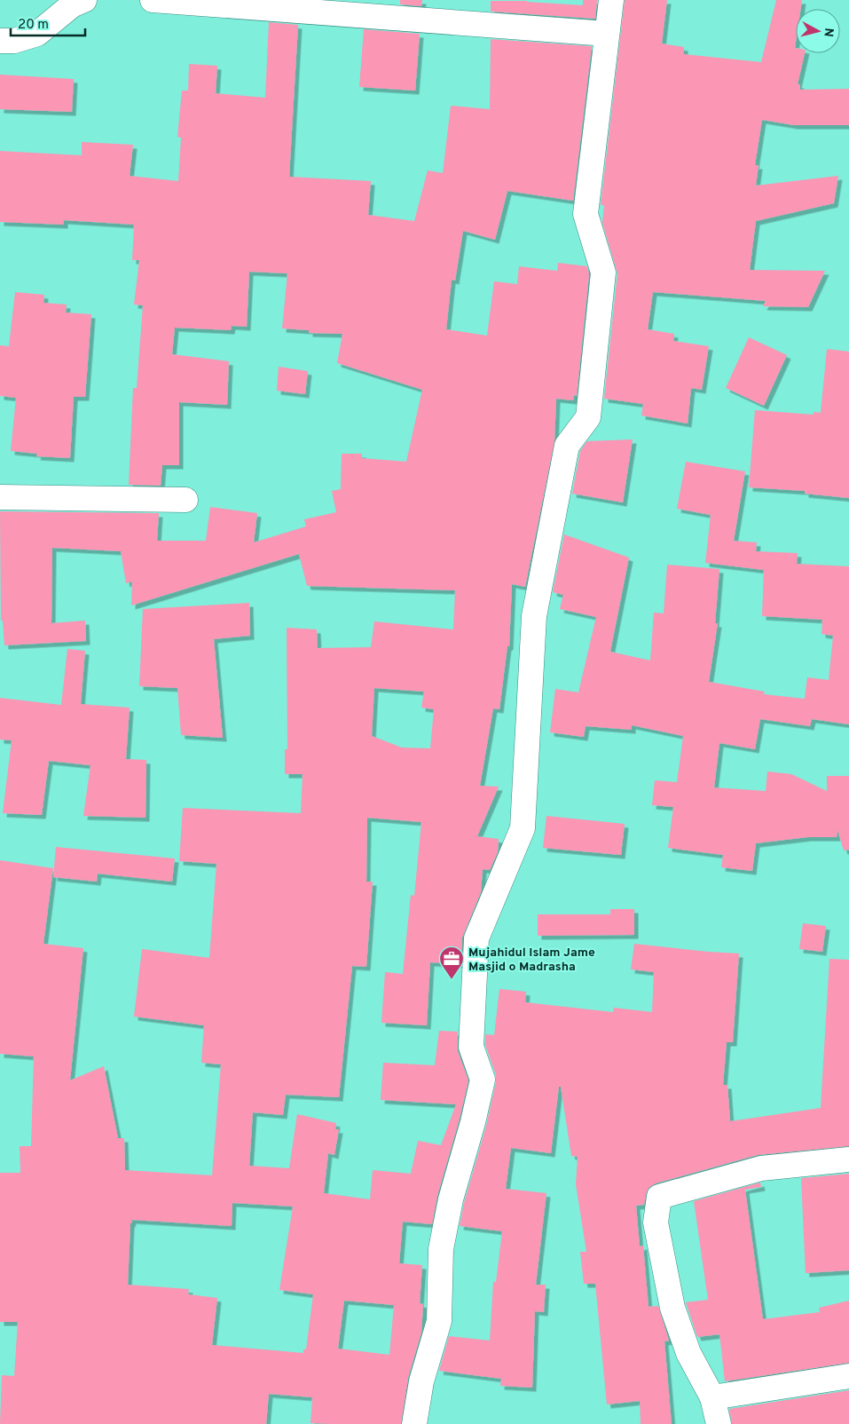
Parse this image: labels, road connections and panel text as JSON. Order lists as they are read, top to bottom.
{
  "places": {
    "office": ["Mujahidul Islam Jame Masjid o Madrasha"]
  },
  "scale_bar": "20 m",
  "north": "right"
}
